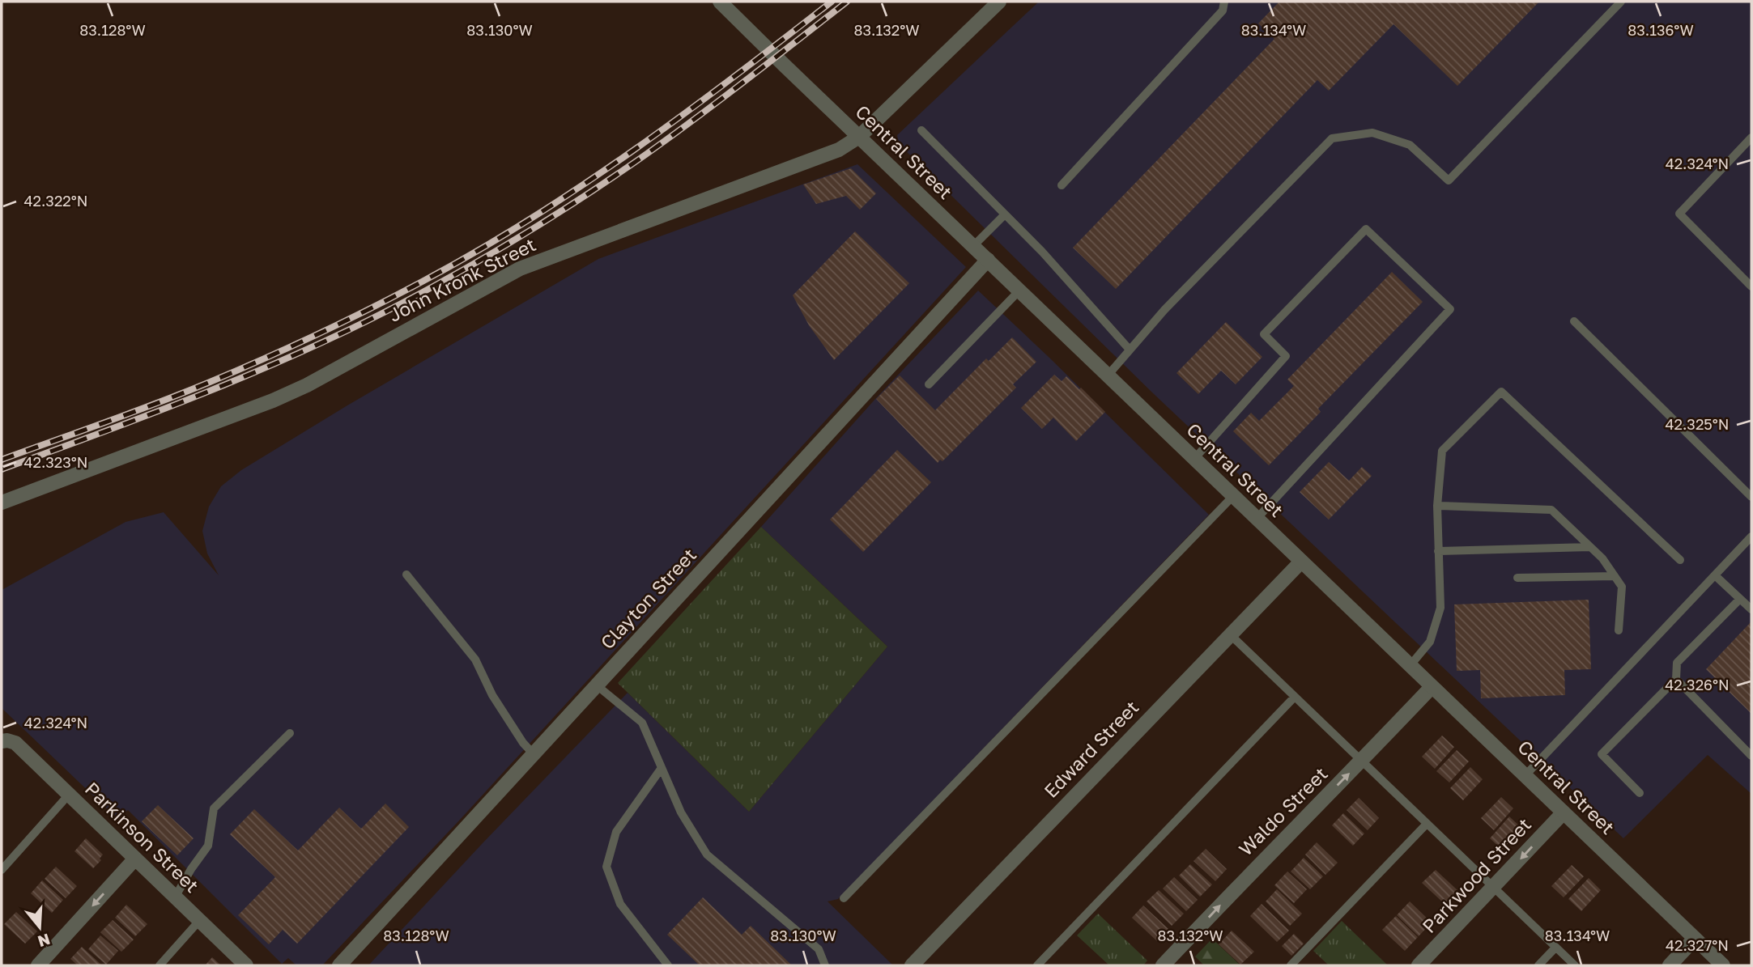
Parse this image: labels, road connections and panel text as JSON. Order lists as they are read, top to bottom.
{
  "streets": {
    "street": [
      "Central Street",
      "John Kronk Street",
      "Clayton Street",
      "Edward Street",
      "Waldo Street",
      "Parkinson Street",
      "Parkwood Street"
    ]
  },
  "crossings": [
    ["Central Street", "John Kronk Street"],
    ["Central Street", "Clayton Street"],
    ["Central Street", "Edward Street"],
    ["Central Street", "Waldo Street"],
    ["Central Street", "Parkwood Street"]
  ],
  "one_way": ["Waldo Street", "Parkwood Street"],
  "north": "bottom",
  "coordinates": [
    "83.128°W",
    "83.130°W",
    "83.132°W",
    "83.134°W",
    "83.136°W",
    "42.324°N",
    "42.322°N",
    "42.325°N",
    "42.323°N",
    "42.326°N",
    "42.327°N"
  ]
}
